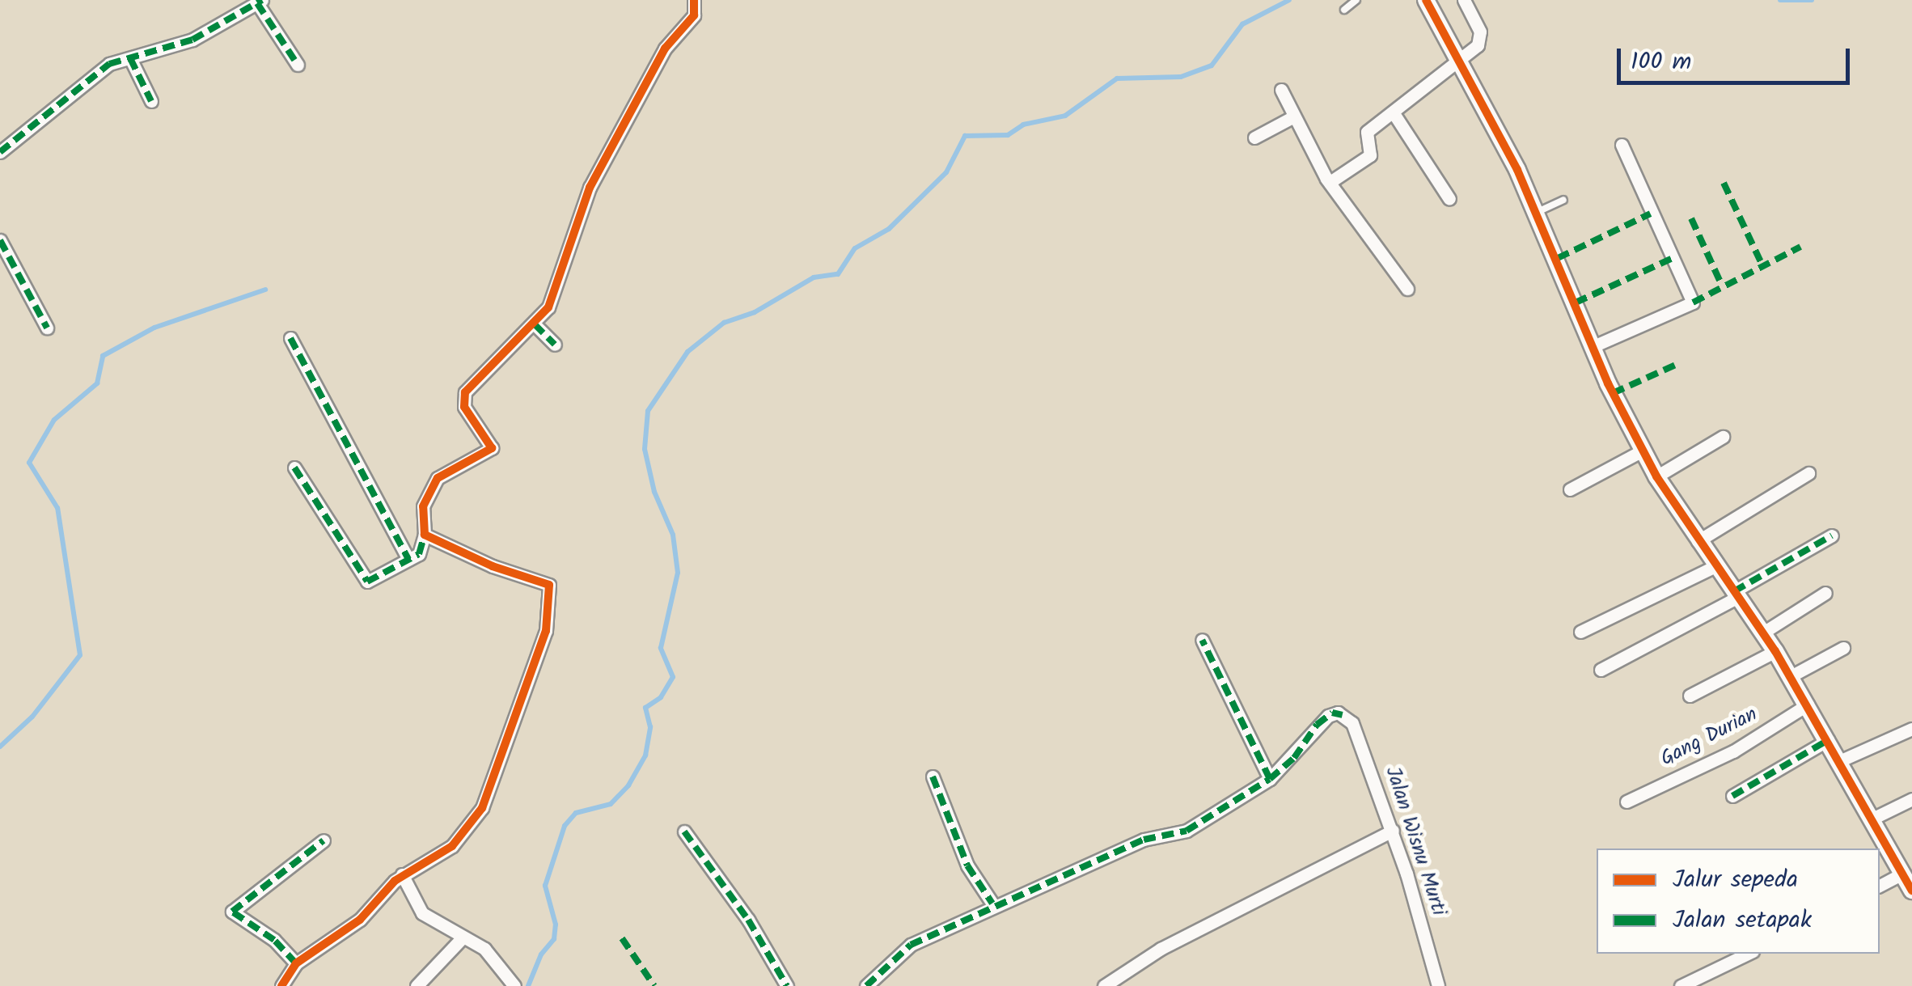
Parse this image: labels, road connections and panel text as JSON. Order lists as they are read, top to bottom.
{
  "streets": {
    "street": ["Gang Durian", "Jalan Wisnu Murti"]
  },
  "legend": ["Jalur sepeda", "Jalan setapak"],
  "scale_bar": "100 m"
}
